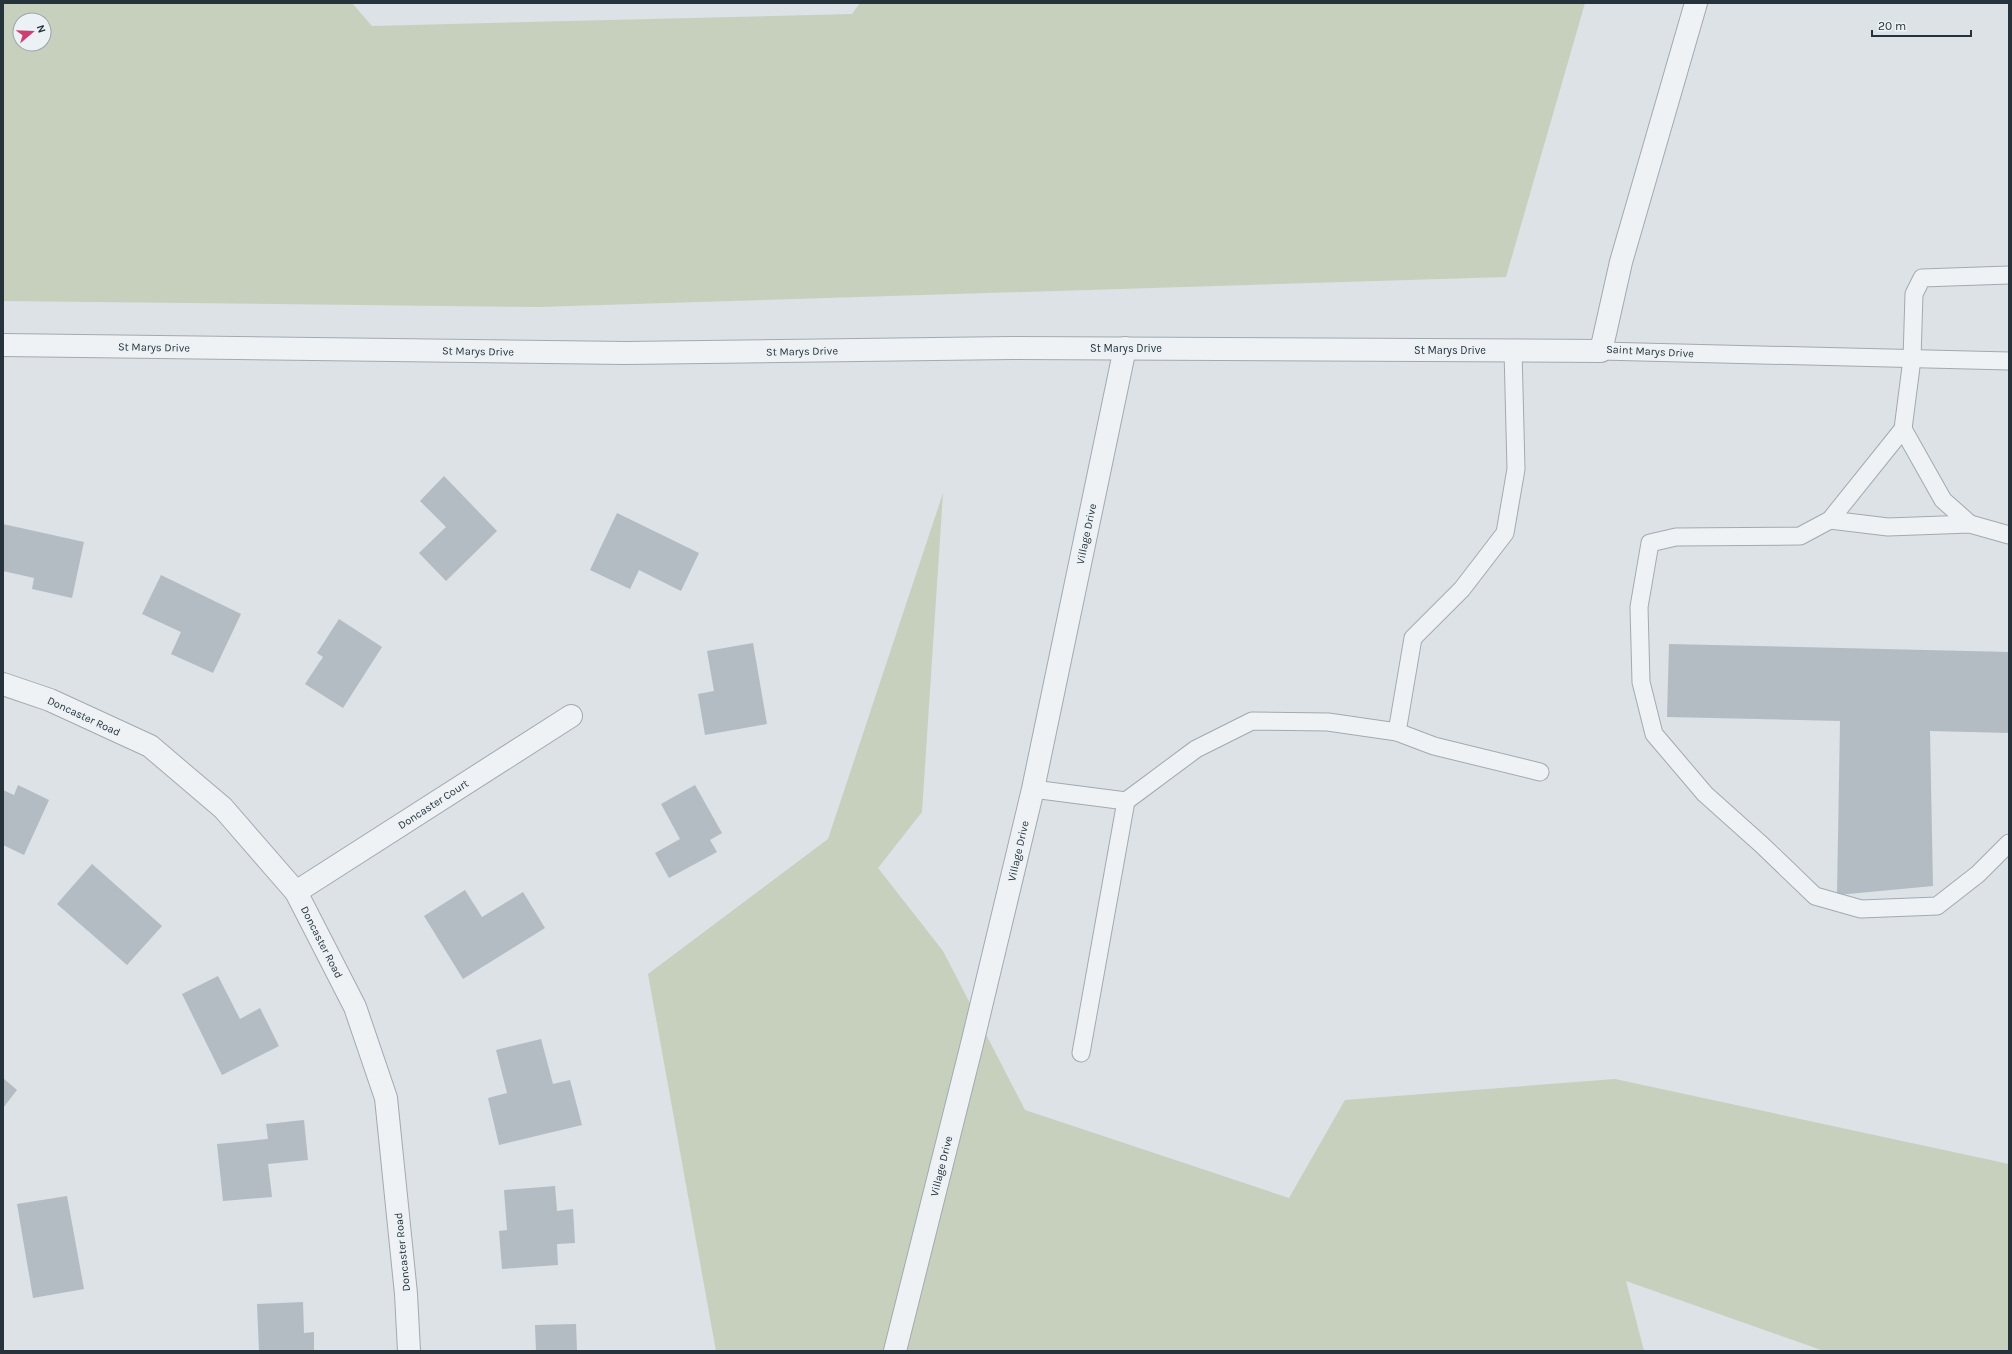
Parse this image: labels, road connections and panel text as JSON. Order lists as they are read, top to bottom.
{
  "streets": {
    "street": [
      "St Marys Drive",
      "Saint Marys Drive",
      "Village Drive",
      "Doncaster Road",
      "Doncaster Court"
    ]
  },
  "crossings": [
    ["St Marys Drive", "Saint Marys Drive"],
    ["St Marys Drive", "Village Drive"],
    ["Doncaster Road", "Doncaster Court"]
  ],
  "scale_bar": "20 m",
  "north": "right"
}
